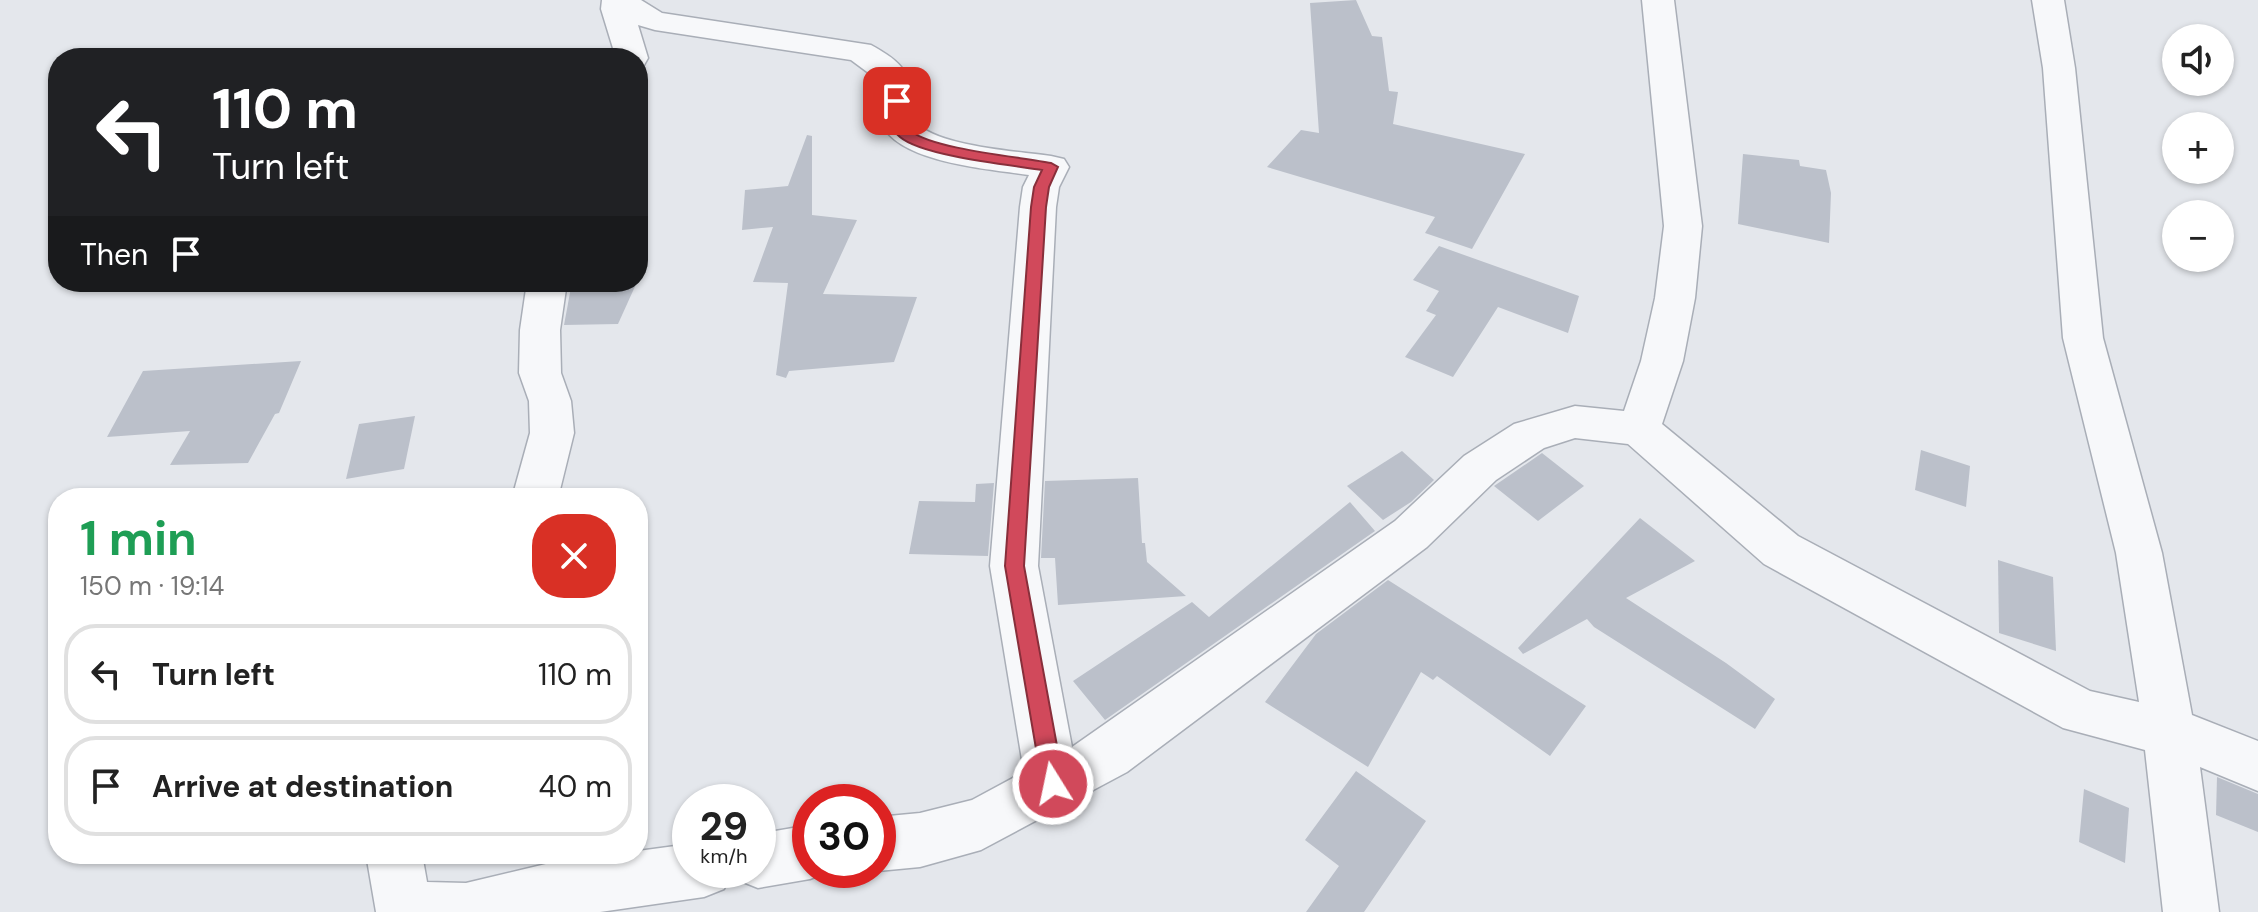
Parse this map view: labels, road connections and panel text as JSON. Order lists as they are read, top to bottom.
{
  "page": {
    "map_buttons": ["+", "−"],
    "turn": ["110 m", "Turn left"],
    "then": "Then",
    "heading": ["1 min", "150 m · 19:14"],
    "list": [
      {
        "name": "Turn left",
        "value": "110 m"
      },
      {
        "name": "Arrive at destination",
        "value": "40 m"
      }
    ],
    "speed": "29 km/h",
    "limit": "30"
  }
}
